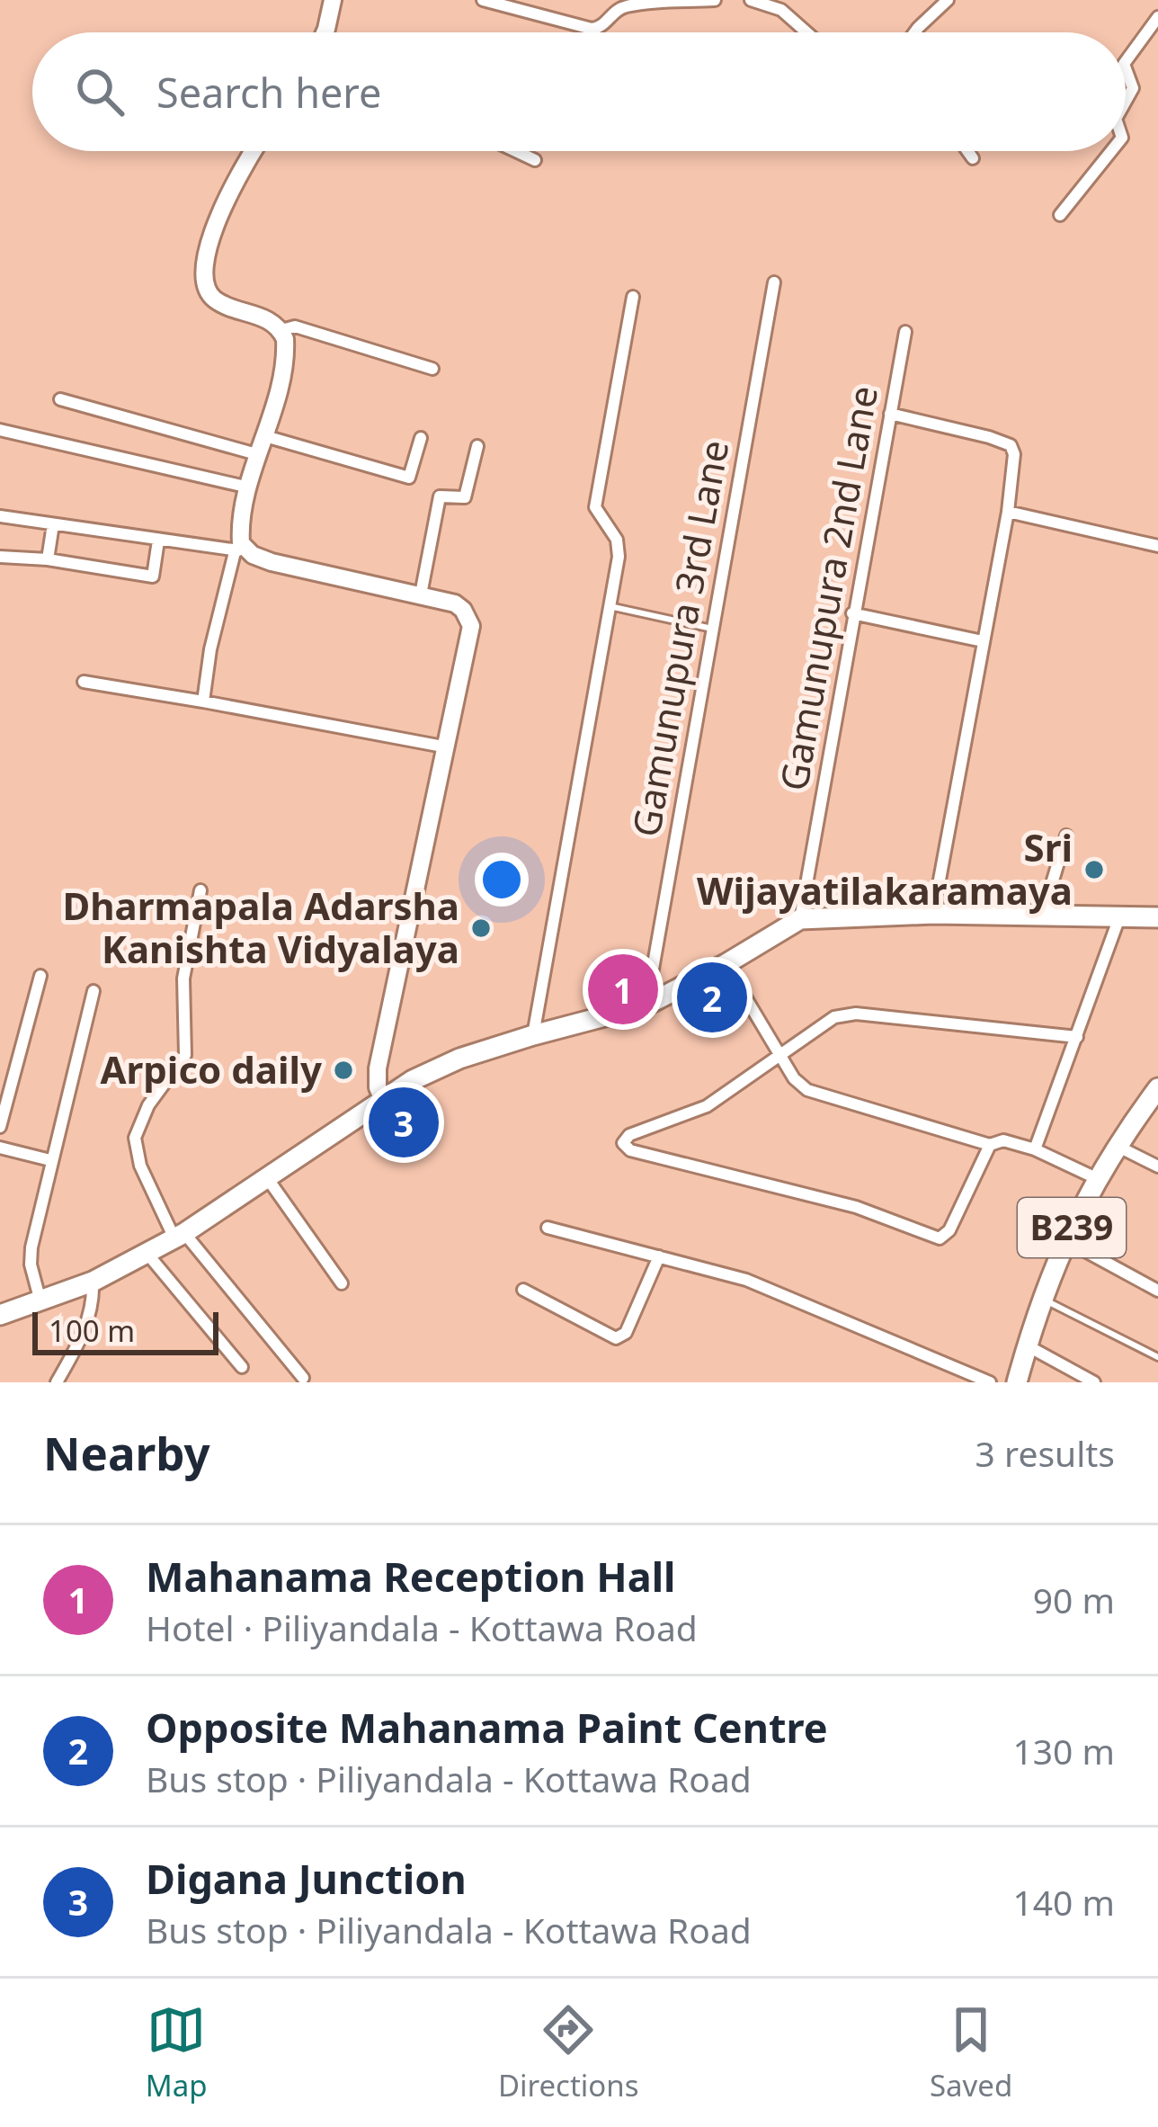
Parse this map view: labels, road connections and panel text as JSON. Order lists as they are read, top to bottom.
{
  "streets": {
    "main road": ["B239"],
    "street": ["Gamunupura 2nd Lane", "Gamunupura 3rd Lane"]
  },
  "places": ["Sri Wijayatilakaramaya", "Dharmapala Adarsha Kanishta Vidyalaya", "Arpico daily"],
  "scale_bar": "100 m",
  "page": {
    "search": "Search here",
    "pins": ["1", "2", "3"],
    "scale": "100 m",
    "heading": ["Nearby", "3 results"],
    "list": [
      {
        "mark": "1",
        "name": "Mahanama Reception Hall",
        "note": "Hotel · Piliyandala - Kottawa Road",
        "value": "90 m"
      },
      {
        "mark": "2",
        "name": "Opposite Mahanama Paint Centre",
        "note": "Bus stop · Piliyandala - Kottawa Road",
        "value": "130 m"
      },
      {
        "mark": "3",
        "name": "Digana Junction",
        "note": "Bus stop · Piliyandala - Kottawa Road",
        "value": "140 m"
      }
    ],
    "nav": ["Map", "Directions", "Saved"]
  }
}
